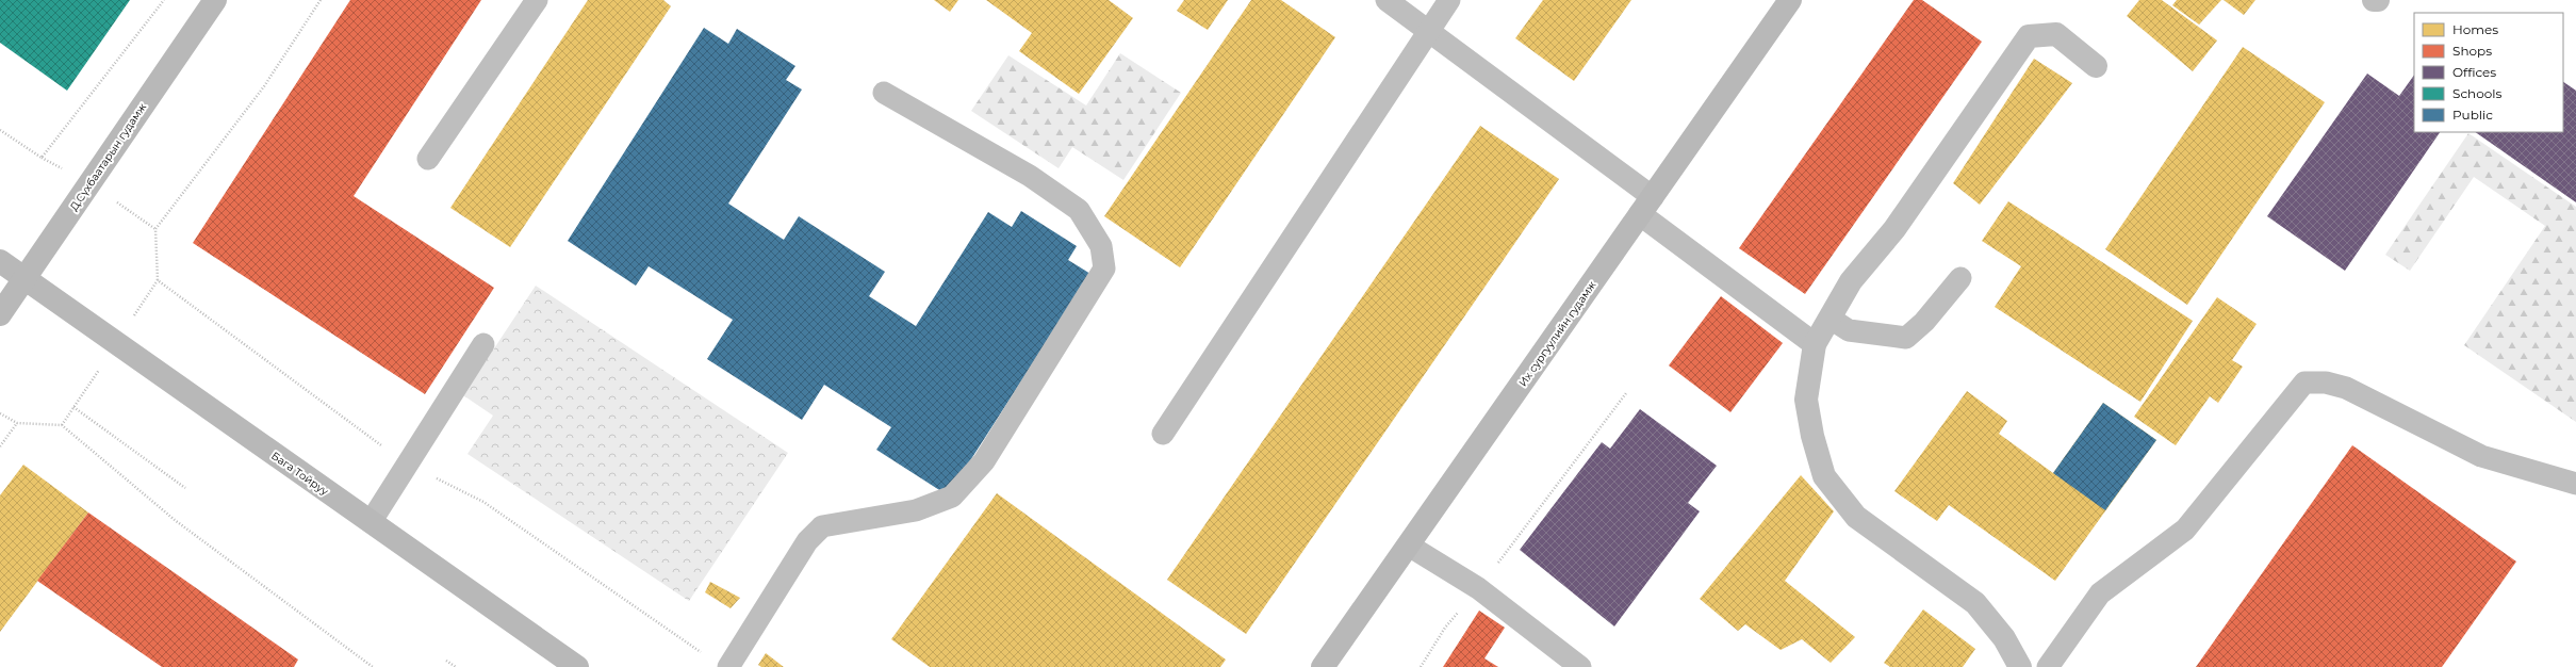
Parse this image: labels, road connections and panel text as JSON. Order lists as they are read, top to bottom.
{
  "streets": {
    "main road": ["Д.Сүхбаатарын гудамж", "Их сургуулийн гудамж", "Бага Тойруу"]
  },
  "crossings": [
    ["Д.Сүхбаатарын гудамж", "Бага Тойруу"]
  ],
  "legend": [
    "Homes",
    "Shops",
    "Offices",
    "Schools",
    "Public"
  ]
}
